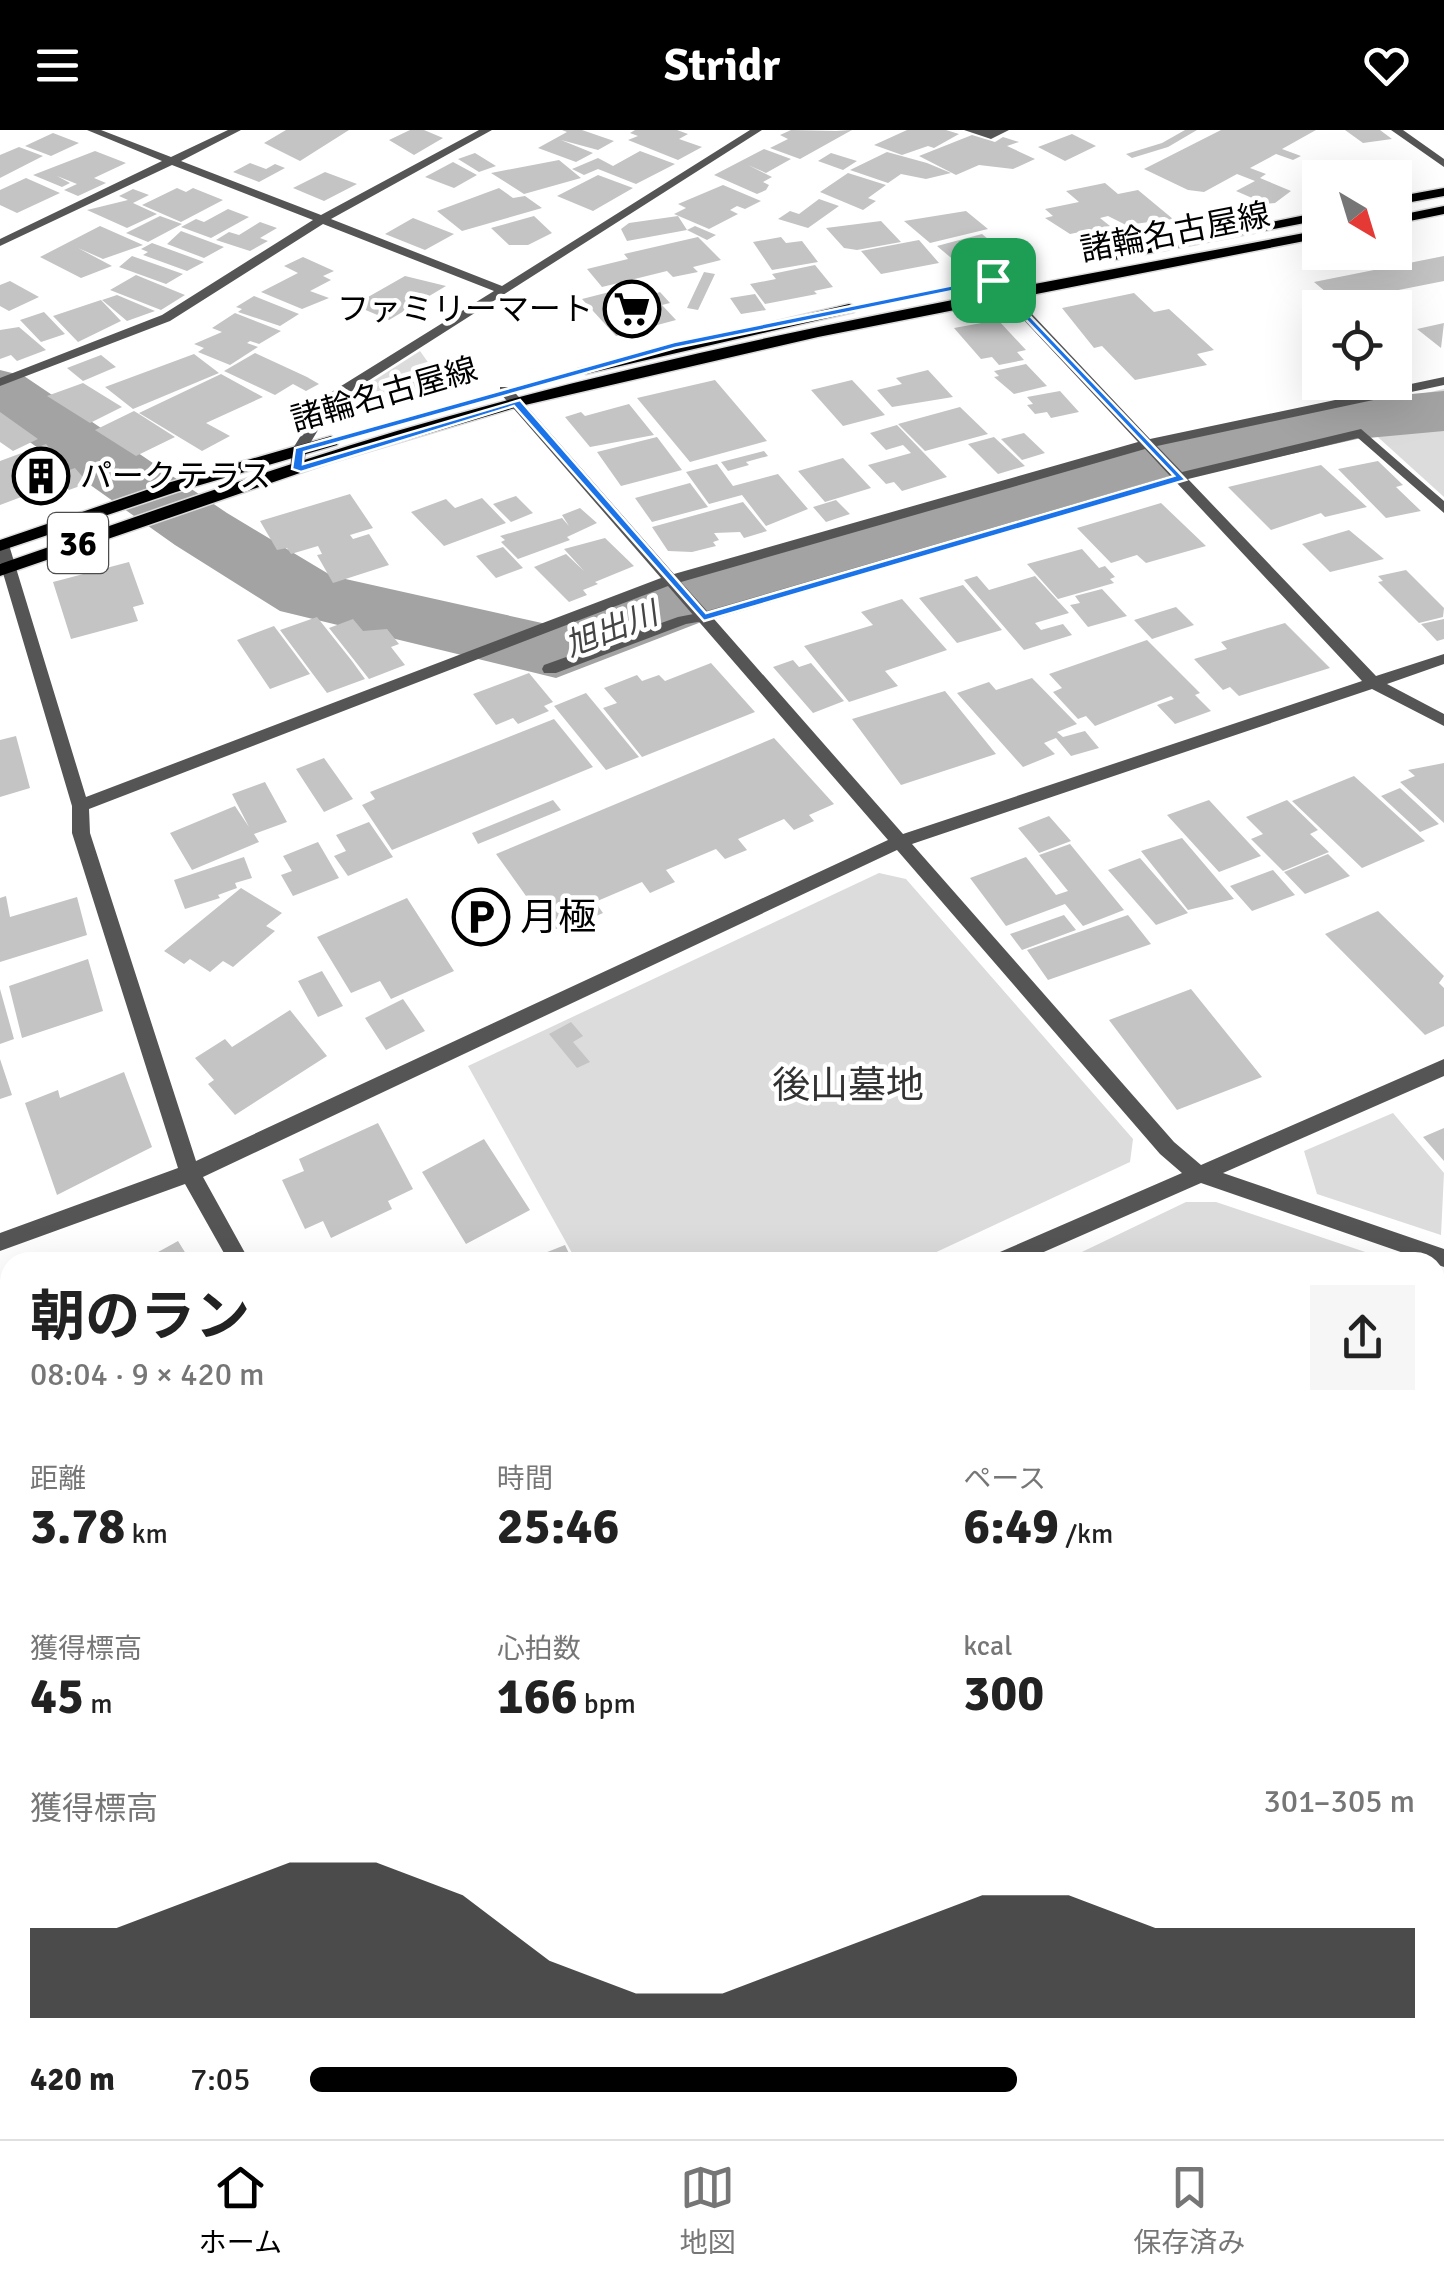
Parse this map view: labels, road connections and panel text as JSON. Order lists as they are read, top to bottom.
{
  "streets": {
    "main road": ["諸輪名古屋線", "36"]
  },
  "water": ["旭出川"],
  "parks": ["後山墓地"],
  "places": {
    "supermarket": ["ファミリーマート"],
    "building": ["パークテラス"],
    "parking": ["月極"]
  },
  "north": "bottom right",
  "page": {
    "header": "Stridr",
    "heading": ["朝のラン", "08:04 · 9 × 420 m"],
    "stats": [
      ["距離", "3.78 km"],
      ["時間", "25:46"],
      ["ペース", "6:49 /km"],
      ["獲得標高", "45 m"],
      ["心拍数", "166 bpm"],
      ["kcal", "300"]
    ],
    "chart": ["獲得標高", "301–305 m"],
    "list": [
      {
        "name": "420 m",
        "note": "7:05"
      }
    ],
    "tabs": ["ホーム", "地図", "保存済み"]
  }
}
